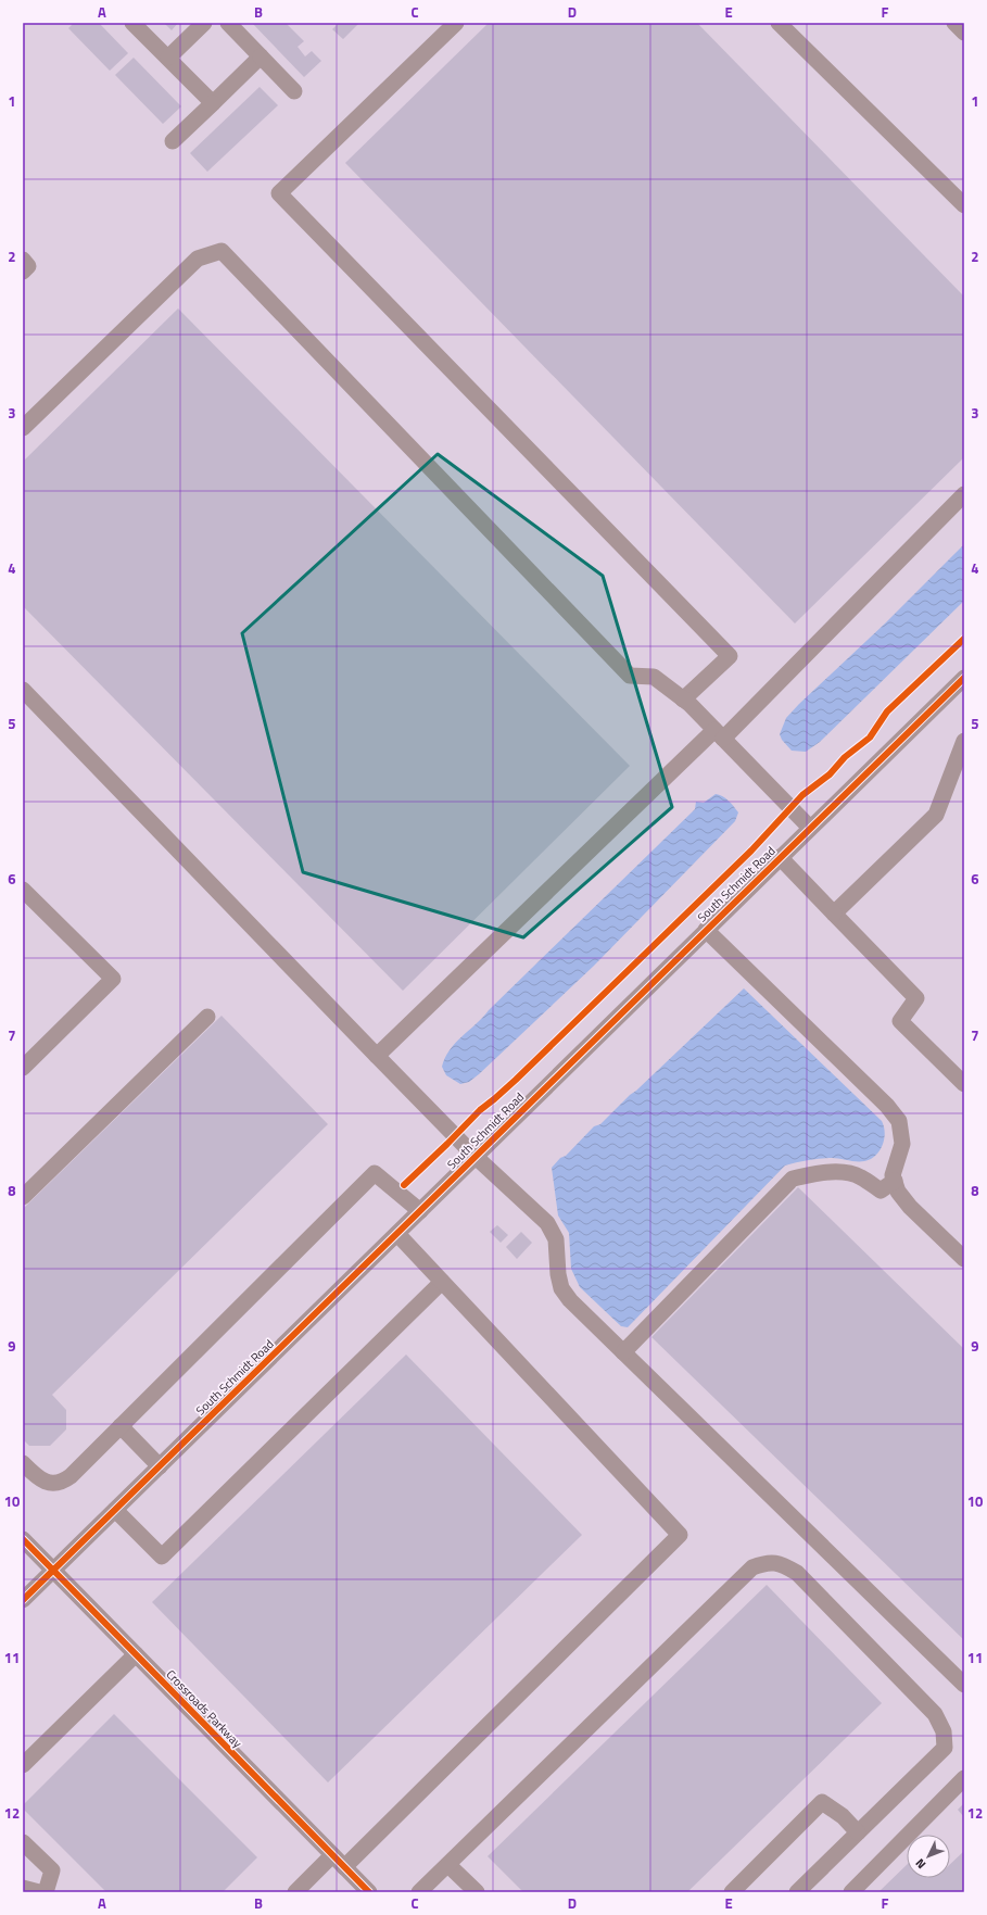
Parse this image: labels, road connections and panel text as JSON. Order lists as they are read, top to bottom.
{
  "streets": {
    "street": ["South Schmidt Road", "Crossroads Parkway"]
  },
  "crossings": [
    ["South Schmidt Road", "Crossroads Parkway"]
  ],
  "north": "bottom left",
  "grid": {
    "columns": [
      "A",
      "B",
      "C",
      "D",
      "E",
      "F"
    ],
    "rows": [
      "1",
      "2",
      "3",
      "4",
      "5",
      "6",
      "7",
      "8",
      "9",
      "10",
      "11",
      "12"
    ]
  }
}
